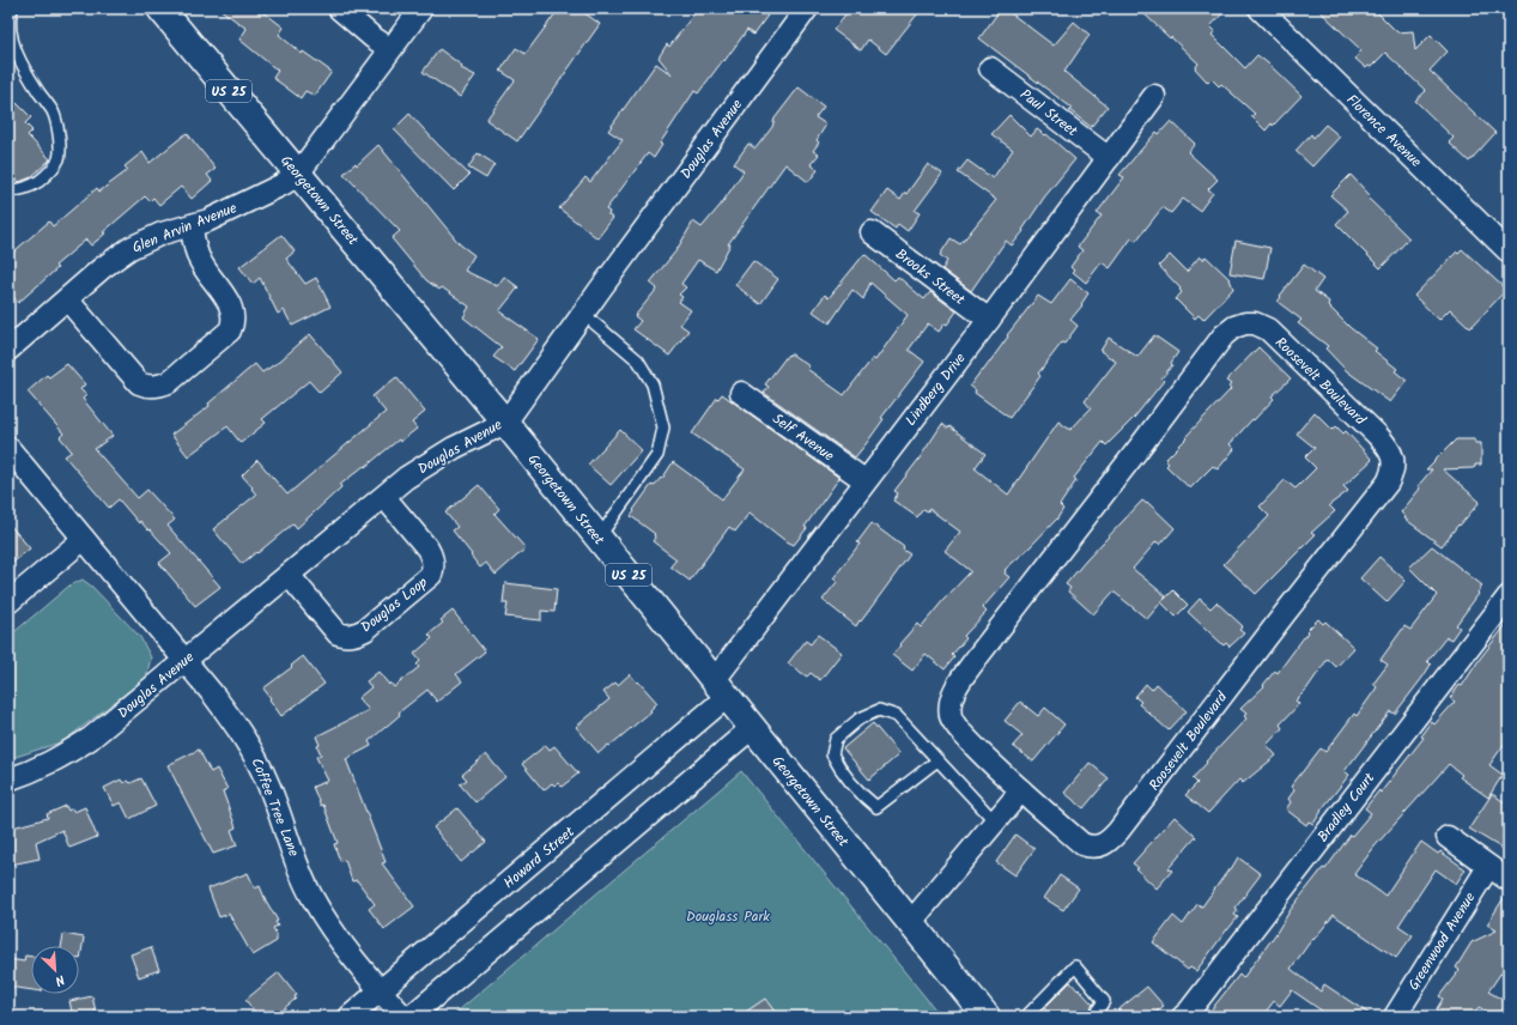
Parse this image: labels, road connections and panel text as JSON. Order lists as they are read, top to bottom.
{
  "streets": {
    "main road": ["US 25", "Georgetown Street"],
    "street": [
      "Paul Street",
      "Florence Avenue",
      "Douglas Avenue",
      "Glen Arvin Avenue",
      "Brooks Street",
      "Roosevelt Boulevard",
      "Lindberg Drive",
      "Self Avenue",
      "Douglas Loop",
      "Coffee Tree Lane",
      "Bradley Court",
      "Howard Street",
      "Greenwood Avenue"
    ]
  },
  "crossings": [
    ["Paul Street", "Lindberg Drive"],
    ["Douglas Avenue", "Georgetown Street"],
    ["Douglas Avenue", "Douglas Loop"],
    ["Douglas Avenue", "Coffee Tree Lane"],
    ["Georgetown Street", "Glen Arvin Avenue"],
    ["Georgetown Street", "Lindberg Drive"],
    ["Georgetown Street", "Howard Street"],
    ["Brooks Street", "Lindberg Drive"],
    ["Lindberg Drive", "Self Avenue"],
    ["Lindberg Drive", "Howard Street"],
    ["Coffee Tree Lane", "Howard Street"]
  ],
  "parks": ["Douglass Park"],
  "north": "bottom right"
}
